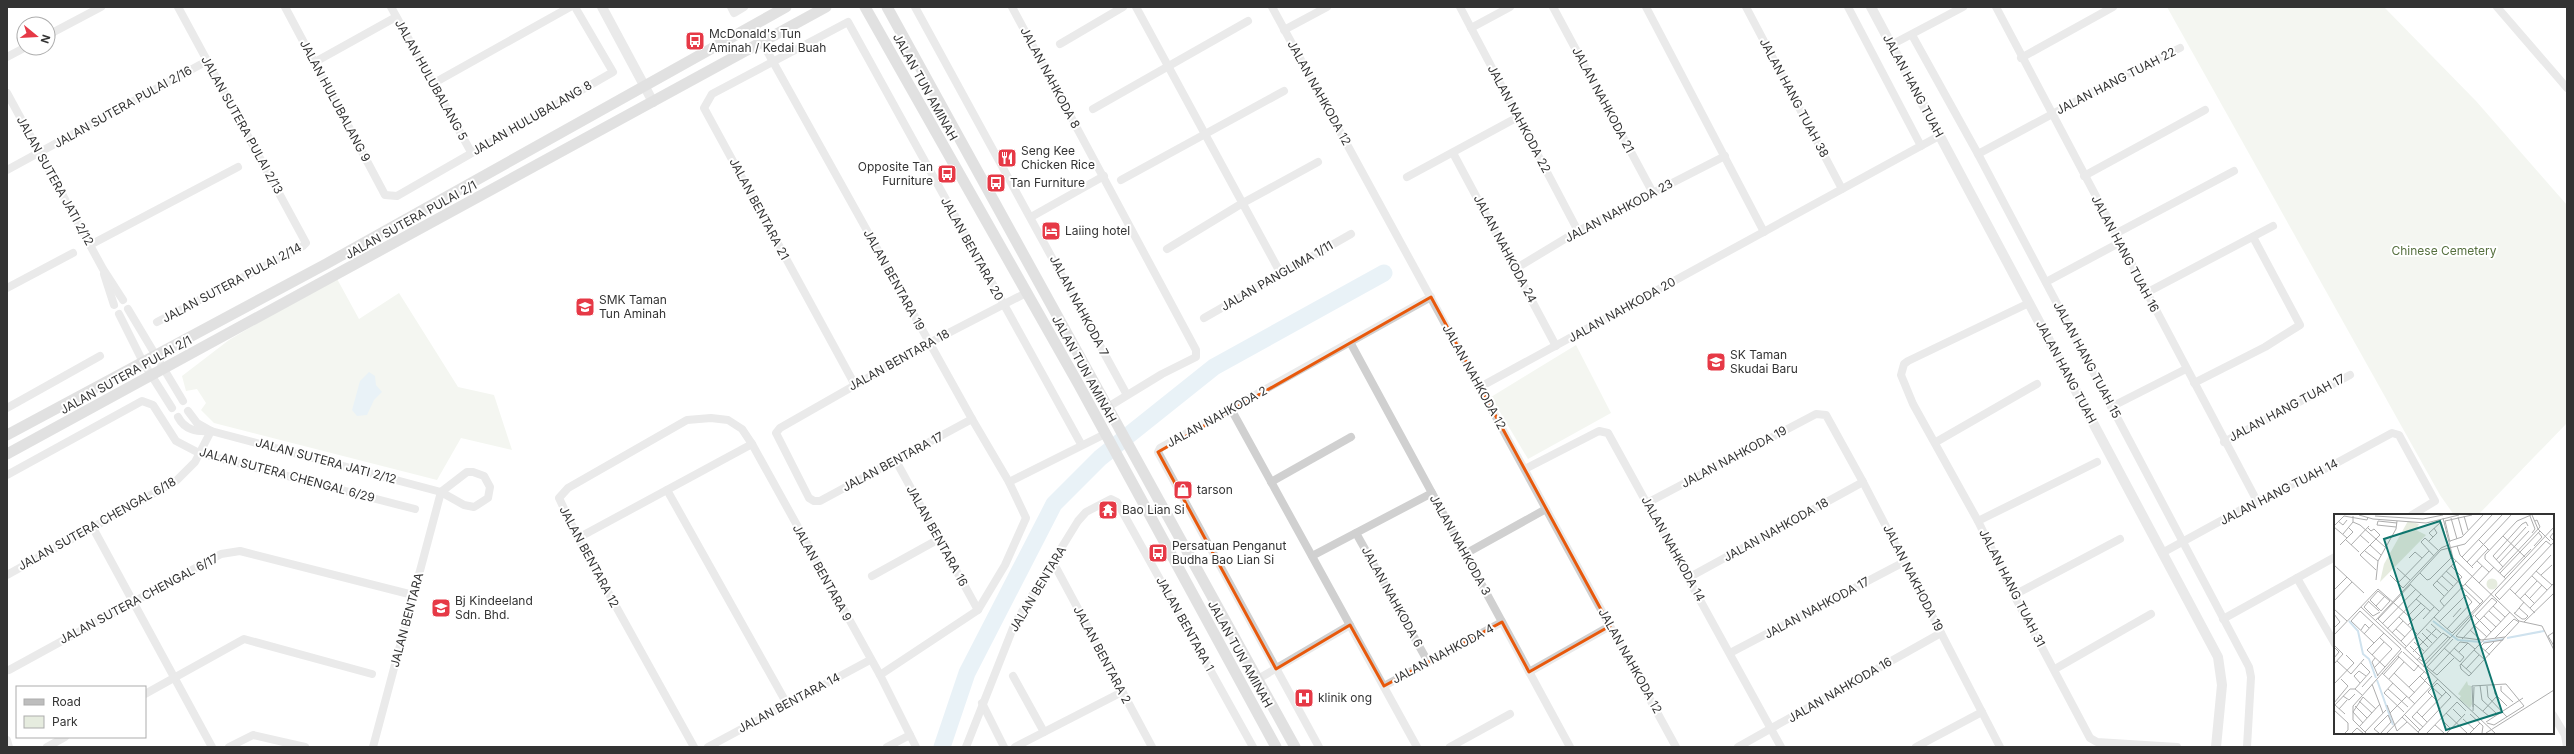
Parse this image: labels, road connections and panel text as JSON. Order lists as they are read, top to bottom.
{
  "streets": {
    "main road": ["JALAN TUN AMINAH", "JALAN SUTERA PULAI 2/1"],
    "street": [
      "JALAN NAHKODA 8",
      "JALAN HULUBALANG 5",
      "JALAN HANG TUAH 22",
      "JALAN HANG TUAH",
      "JALAN NAHKODA 12",
      "JALAN HANG TUAH 38",
      "JALAN NAHKODA 21",
      "JALAN HULUBALANG 9",
      "JALAN SUTERA PULAI 2/16",
      "JALAN HULUBALANG 8",
      "JALAN NAHKODA 22",
      "JALAN SUTERA PULAI 2/13",
      "JALAN SUTERA JATI 2/12",
      "JALAN BENTARA 21",
      "JALAN NAHKODA 23",
      "JALAN BENTARA 20",
      "JALAN NAHKODA 24",
      "JALAN HANG TUAH 16",
      "JALAN PANGLIMA 1/11",
      "JALAN BENTARA 19",
      "JALAN SUTERA PULAI 2/14",
      "JALAN NAHKODA 7",
      "JALAN NAHKODA 20",
      "JALAN BENTARA 18",
      "JALAN HANG TUAH 15",
      "JALAN HANG TUAH 17",
      "JALAN NAHKODA 2",
      "JALAN NAHKODA 19",
      "JALAN BENTARA 17",
      "JALAN SUTERA CHENGAL 6/29",
      "JALAN HANG TUAH 14",
      "JALAN SUTERA CHENGAL 6/18",
      "JALAN NAHKODA 18",
      "JALAN BENTARA 16",
      "JALAN NAHKODA 3",
      "JALAN NAHKODA 14",
      "JALAN BENTARA 12",
      "JALAN BENTARA 9",
      "JALAN NAKHODA 19",
      "JALAN HANG TUAH 31",
      "JALAN BENTARA",
      "JALAN NAHKODA 6",
      "JALAN SUTERA CHENGAL 6/17",
      "JALAN NAHKODA 17",
      "JALAN BENTARA 1",
      "JALAN NAHKODA 4",
      "JALAN BENTARA 2",
      "JALAN NAHKODA 16",
      "JALAN BENTARA 14"
    ]
  },
  "crossings": [
    ["JALAN NAHKODA 8", "JALAN TUN AMINAH"],
    ["JALAN NAHKODA 8", "JALAN NAHKODA 7"],
    ["JALAN HULUBALANG 5", "JALAN HULUBALANG 8"],
    ["JALAN HANG TUAH 22", "JALAN HANG TUAH 16"],
    ["JALAN HANG TUAH 22", "JALAN HANG TUAH 15"],
    ["JALAN HANG TUAH", "JALAN NAHKODA 20"],
    ["JALAN HANG TUAH", "JALAN HANG TUAH 14"],
    ["JALAN HANG TUAH", "JALAN HANG TUAH 31"],
    ["JALAN TUN AMINAH", "JALAN BENTARA 18"],
    ["JALAN NAHKODA 12", "JALAN NAHKODA 20"],
    ["JALAN NAHKODA 12", "JALAN NAHKODA 2"],
    ["JALAN NAHKODA 12", "JALAN NAHKODA 14"],
    ["JALAN HANG TUAH 38", "JALAN NAHKODA 20"],
    ["JALAN NAHKODA 21", "JALAN NAHKODA 23"],
    ["JALAN HULUBALANG 9", "JALAN HULUBALANG 8"],
    ["JALAN SUTERA PULAI 2/16", "JALAN SUTERA PULAI 2/13"],
    ["JALAN SUTERA PULAI 2/16", "JALAN SUTERA JATI 2/12"],
    ["JALAN NAHKODA 22", "JALAN NAHKODA 23"],
    ["JALAN SUTERA PULAI 2/13", "JALAN SUTERA PULAI 2/14"],
    ["JALAN SUTERA JATI 2/12", "JALAN SUTERA CHENGAL 6/18"],
    ["JALAN SUTERA JATI 2/12", "JALAN BENTARA"],
    ["JALAN BENTARA 21", "JALAN BENTARA 20"],
    ["JALAN BENTARA 21", "JALAN BENTARA 19"],
    ["JALAN BENTARA 21", "JALAN BENTARA 18"],
    ["JALAN NAHKODA 23", "JALAN NAHKODA 24"],
    ["JALAN SUTERA PULAI 2/1", "JALAN BENTARA 19"],
    ["JALAN BENTARA 20", "JALAN BENTARA 19"],
    ["JALAN BENTARA 20", "JALAN BENTARA 18"],
    ["JALAN NAHKODA 24", "JALAN NAHKODA 20"],
    ["JALAN HANG TUAH 16", "JALAN HANG TUAH 17"],
    ["JALAN HANG TUAH 16", "JALAN HANG TUAH 14"],
    ["JALAN BENTARA 19", "JALAN BENTARA 18"],
    ["JALAN BENTARA 19", "JALAN BENTARA 17"],
    ["JALAN BENTARA 19", "JALAN BENTARA 16"],
    ["JALAN BENTARA 18", "JALAN BENTARA 17"],
    ["JALAN HANG TUAH 15", "JALAN HANG TUAH 14"],
    ["JALAN NAHKODA 2", "JALAN NAHKODA 3"],
    ["JALAN NAHKODA 19", "JALAN NAHKODA 14"],
    ["JALAN NAHKODA 19", "JALAN NAKHODA 19"],
    ["JALAN BENTARA 17", "JALAN BENTARA 16"],
    ["JALAN SUTERA CHENGAL 6/29", "JALAN SUTERA CHENGAL 6/18"],
    ["JALAN NAHKODA 18", "JALAN NAHKODA 14"],
    ["JALAN NAHKODA 18", "JALAN NAKHODA 19"],
    ["JALAN NAHKODA 3", "JALAN NAHKODA 4"],
    ["JALAN NAHKODA 14", "JALAN NAHKODA 17"],
    ["JALAN NAHKODA 14", "JALAN NAHKODA 16"],
    ["JALAN BENTARA 12", "JALAN BENTARA 9"],
    ["JALAN BENTARA 9", "JALAN BENTARA 14"],
    ["JALAN NAKHODA 19", "JALAN NAHKODA 17"],
    ["JALAN NAKHODA 19", "JALAN NAHKODA 16"],
    ["JALAN BENTARA", "JALAN SUTERA CHENGAL 6/17"],
    ["JALAN BENTARA", "JALAN BENTARA 1"],
    ["JALAN BENTARA", "JALAN BENTARA 2"],
    ["JALAN NAHKODA 6", "JALAN NAHKODA 4"]
  ],
  "parks": ["Chinese Cemetery"],
  "places": {
    "bus stop": [
      "McDonald's Tun Aminah / Kedai Buah",
      "Opposite Tan Furniture",
      "Tan Furniture",
      "Persatuan Penganut Budha Bao Lian Si"
    ],
    "restaurant": ["Seng Kee Chicken Rice"],
    "hotel": ["Laiing hotel"],
    "school or university": ["SMK Taman Tun Aminah", "SK Taman Skudai Baru", "Bj Kindeeland Sdn. Bhd."],
    "shop": ["tarson"],
    "temple": ["Bao Lian Si"],
    "hospital": ["klinik ong"]
  },
  "legend": ["Road", "Park"],
  "north": "right"
}
